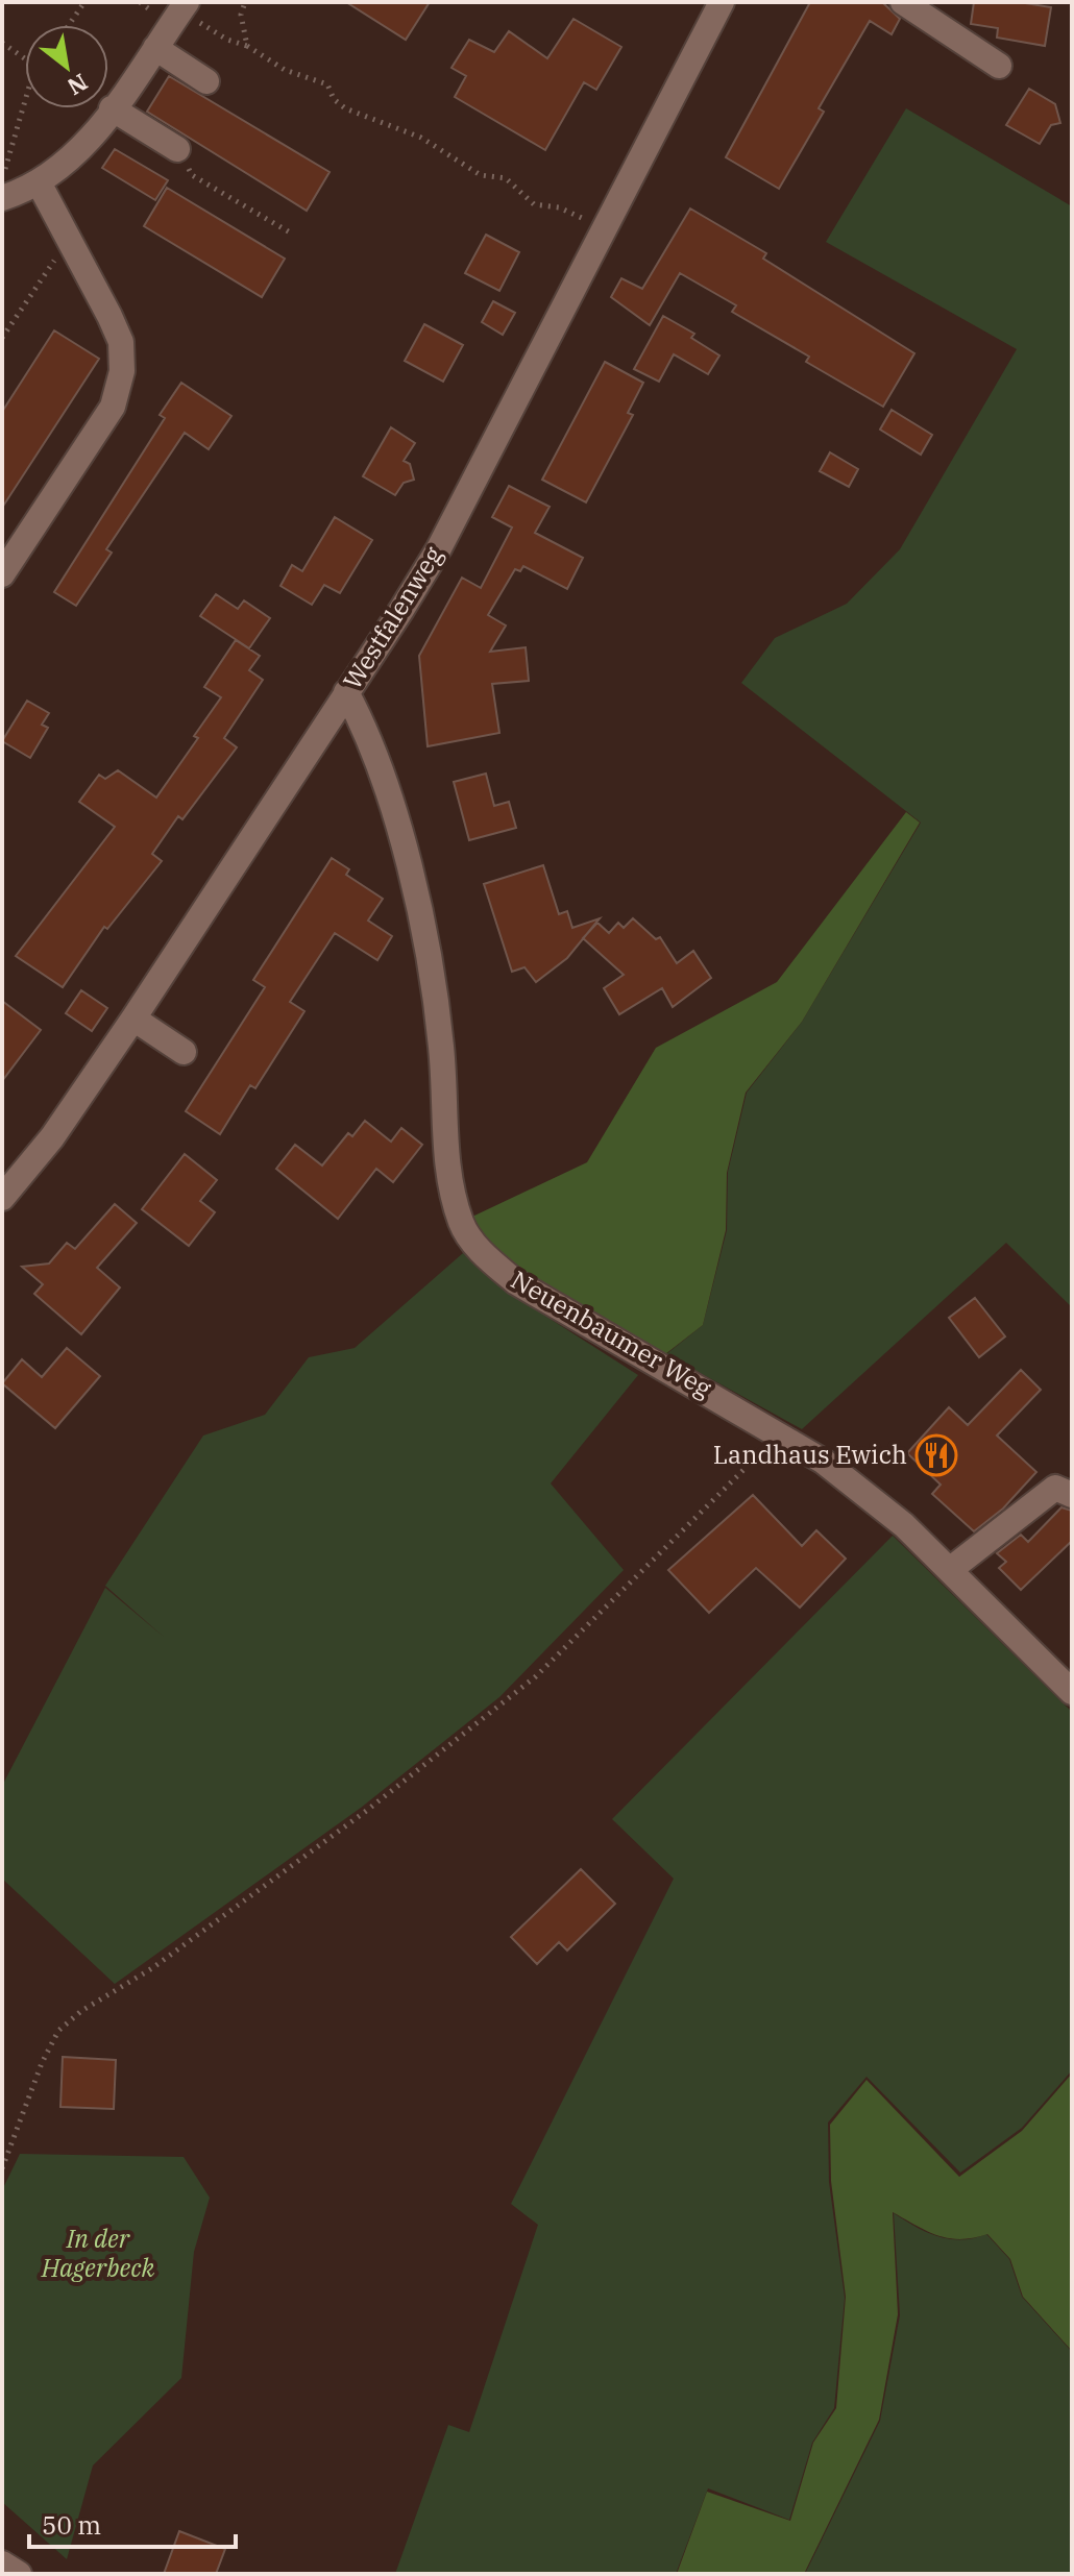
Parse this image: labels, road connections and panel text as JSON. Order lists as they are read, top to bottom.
{
  "streets": {
    "street": ["Westfalenweg", "Neuenbaumer Weg"]
  },
  "crossings": [
    ["Westfalenweg", "Neuenbaumer Weg"]
  ],
  "parks": ["In der Hagerbeck"],
  "places": {
    "restaurant": ["Landhaus Ewich"]
  },
  "scale_bar": "50 m",
  "north": "bottom right"
}
